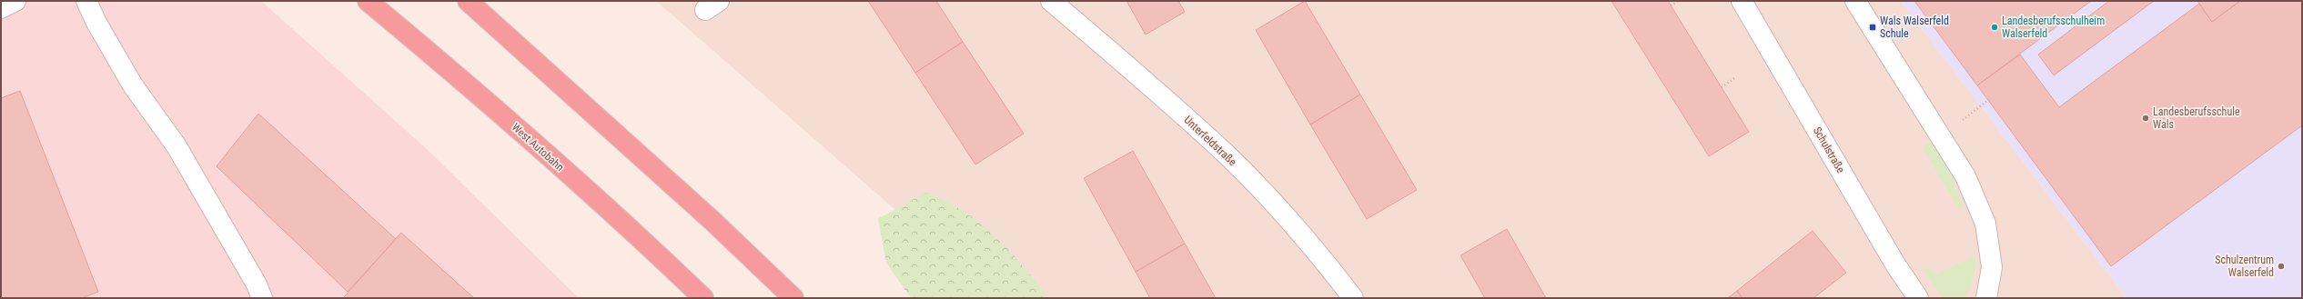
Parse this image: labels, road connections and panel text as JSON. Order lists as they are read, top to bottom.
{
  "streets": {
    "highway": ["West Autobahn"],
    "street": ["Unterfeldstraße", "Schulstraße"]
  },
  "places": {
    "transit": ["Wals Walserfeld Schule"],
    "other": ["Landesberufsschulheim Walserfeld", "Landesberufsschule Wals", "Schulzentrum Walserfeld"]
  }
}
